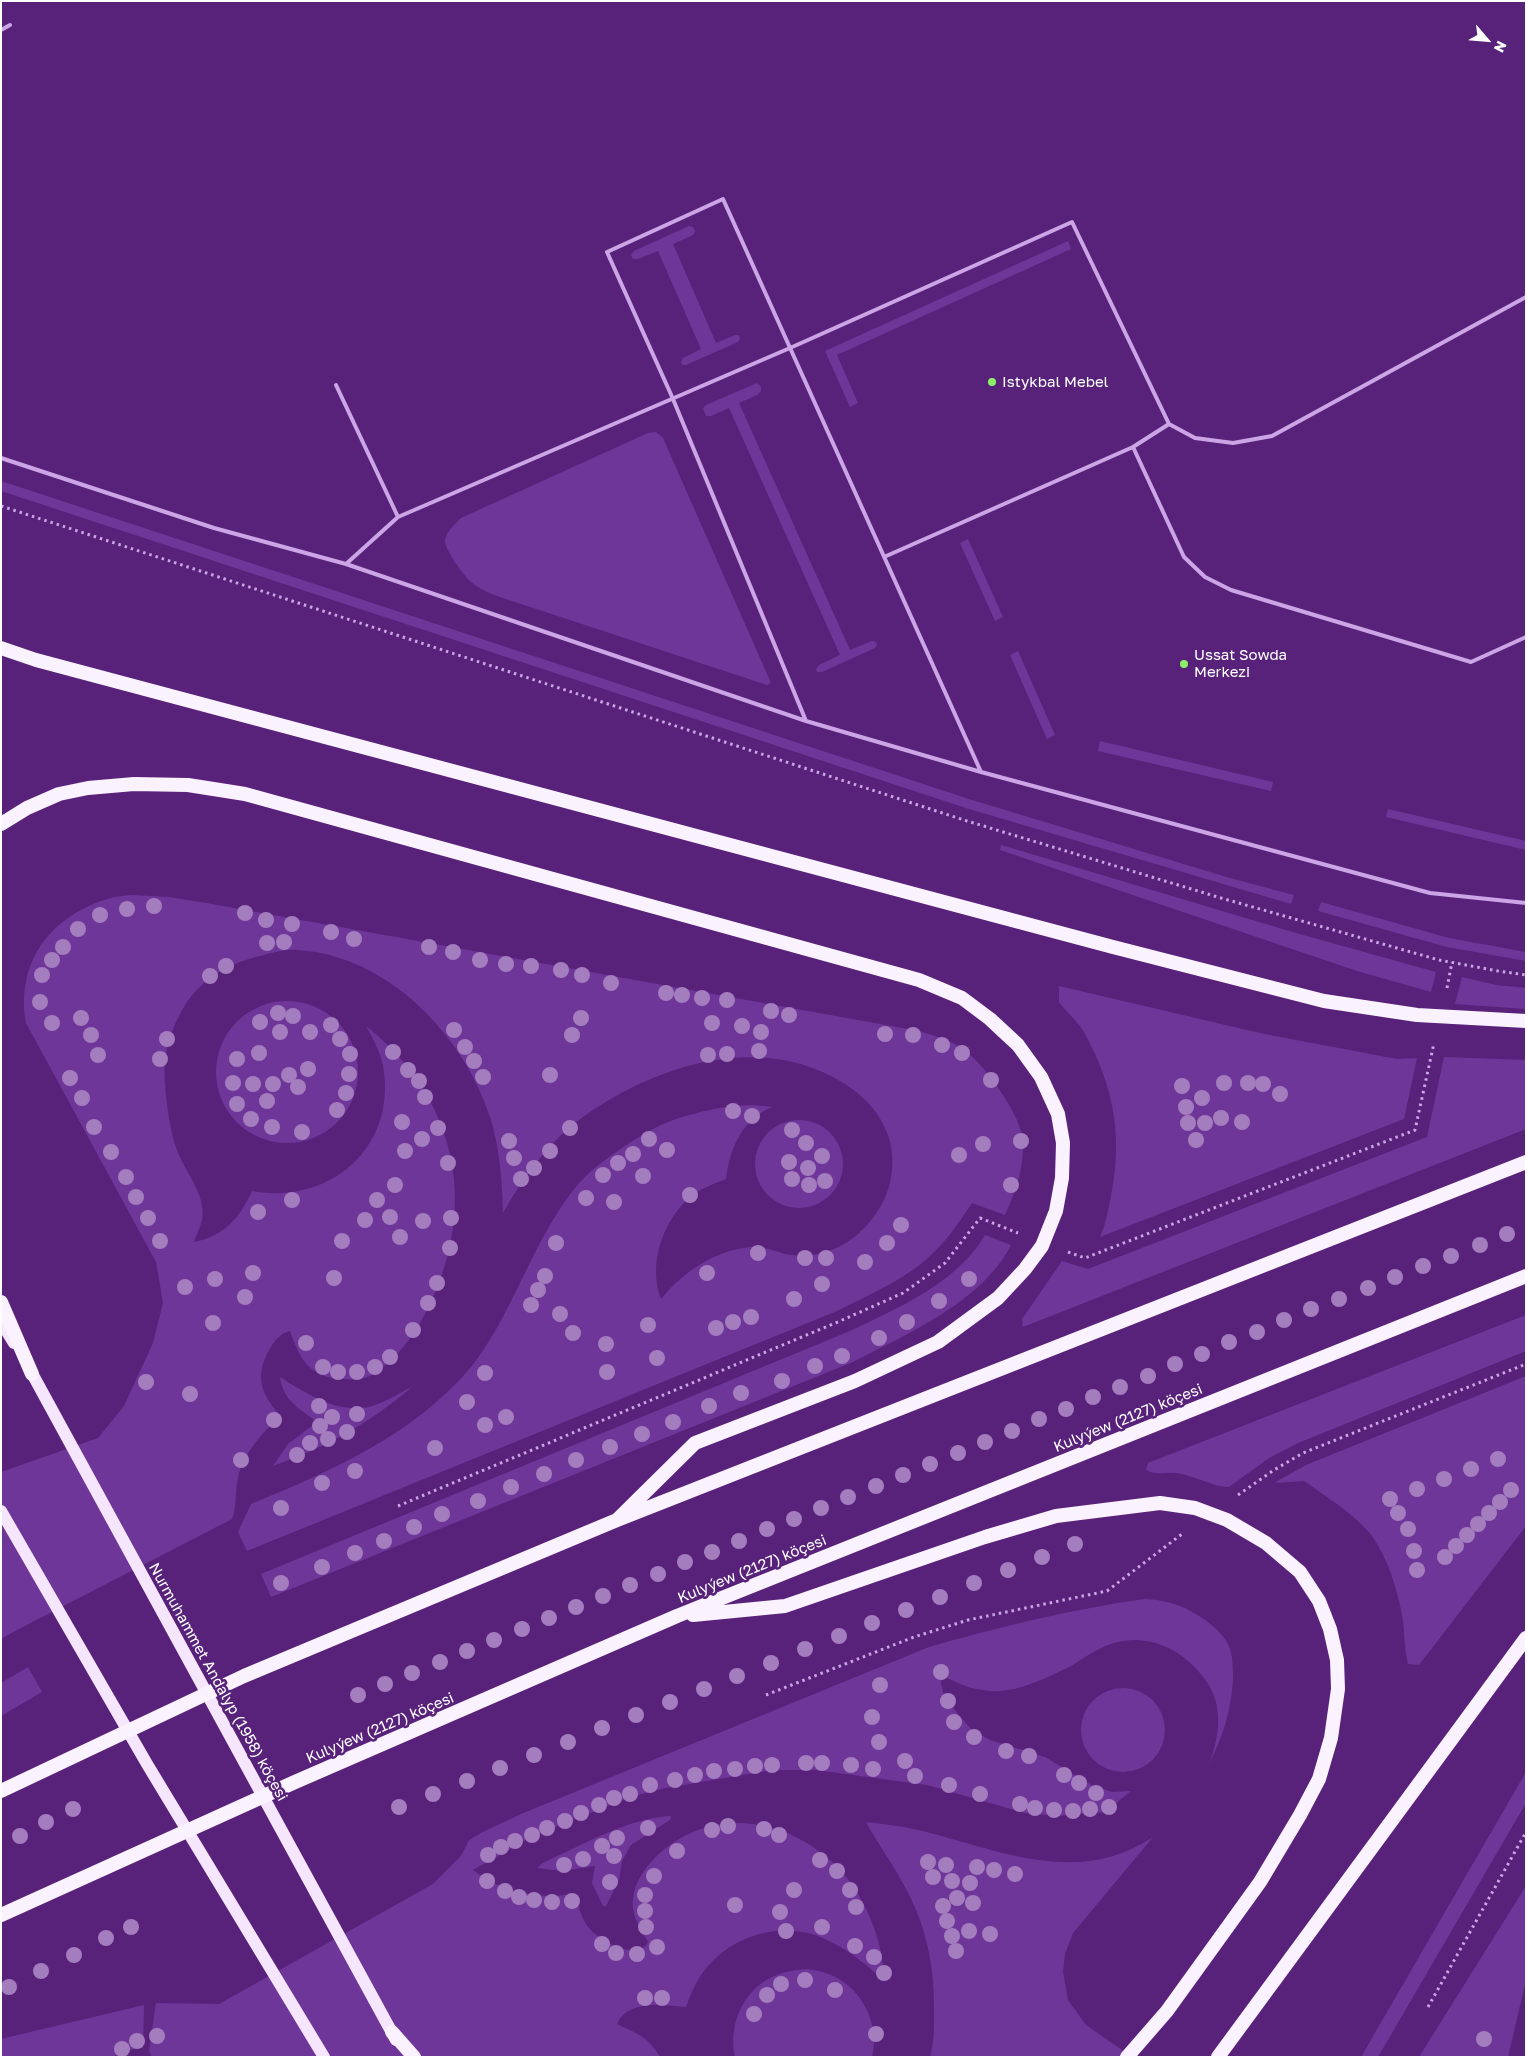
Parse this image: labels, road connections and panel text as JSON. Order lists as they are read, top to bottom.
{
  "streets": {
    "highway": ["Kulyýew (2127) köçesi"],
    "main road": ["Nurmuhammet Andalyp (1958) köçesi"]
  },
  "places": ["Istykbal Mebel", "Ussat Sowda Merkezi"],
  "north": "bottom right"
}
